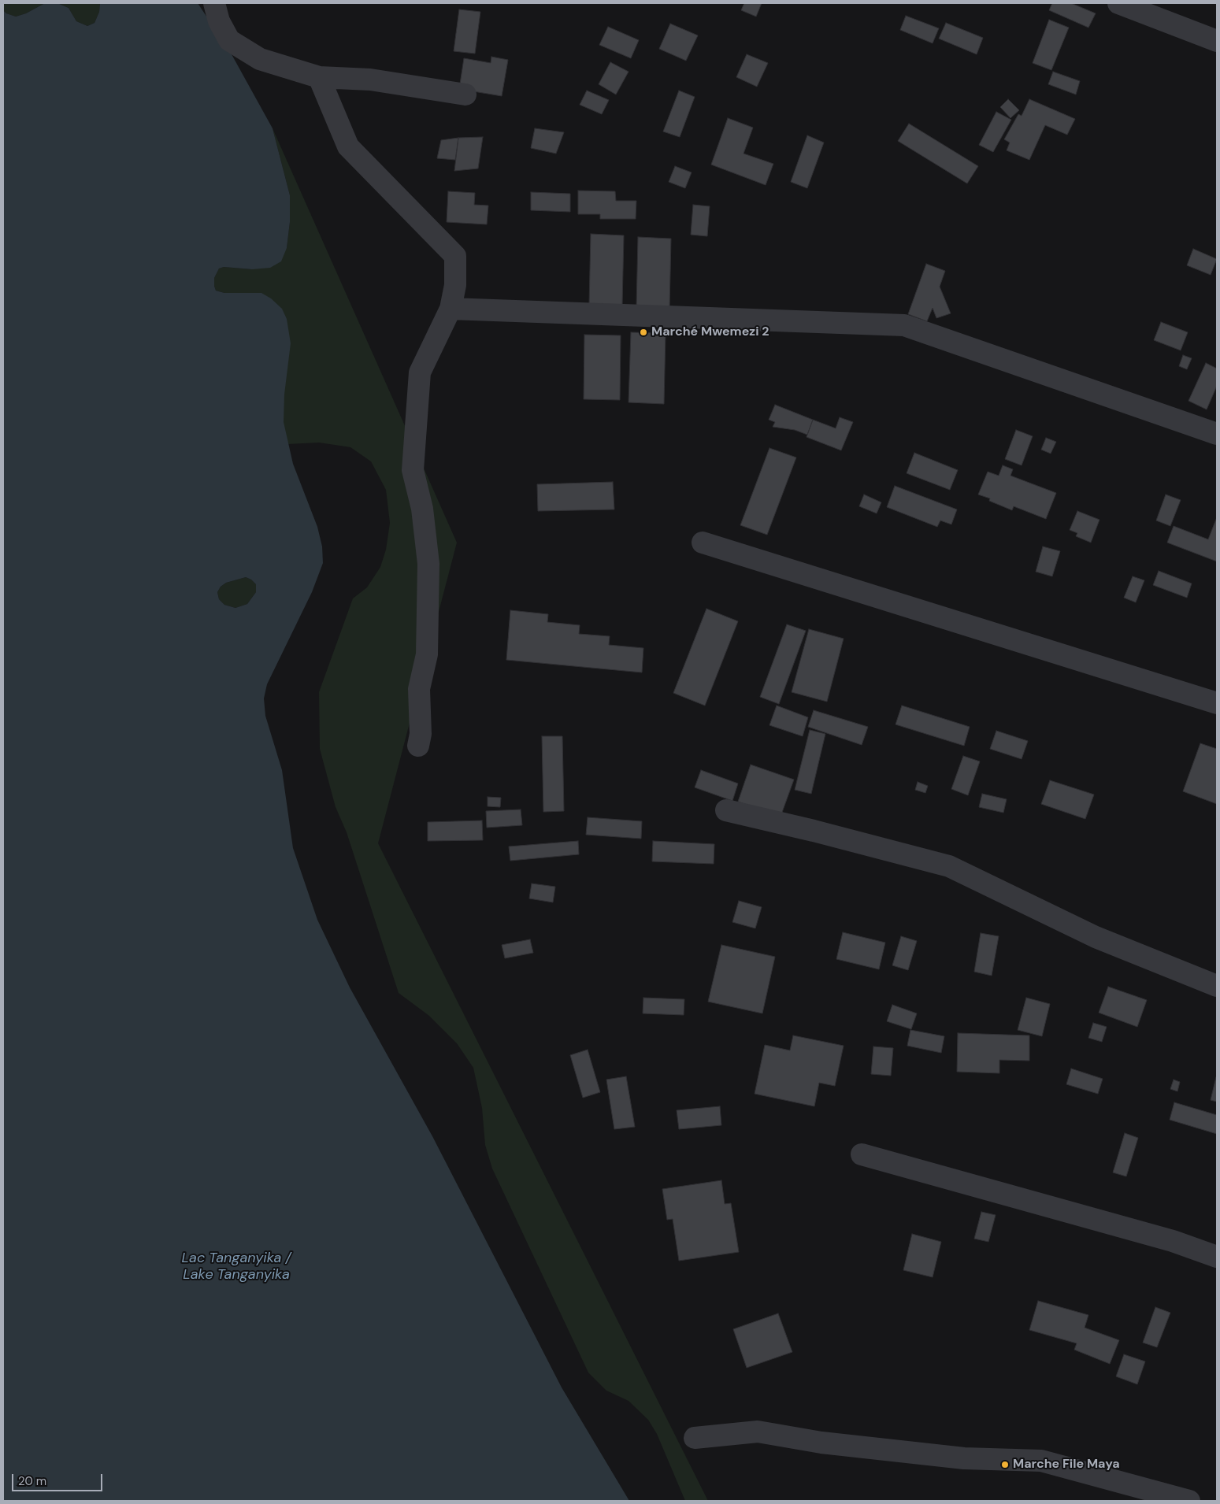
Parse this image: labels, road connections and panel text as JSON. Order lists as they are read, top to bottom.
{
  "water": ["Lac Tanganyika / Lake Tanganyika"],
  "places": ["Marché Mwemezi 2", "Marche File Maya"],
  "scale_bar": "20 m"
}
